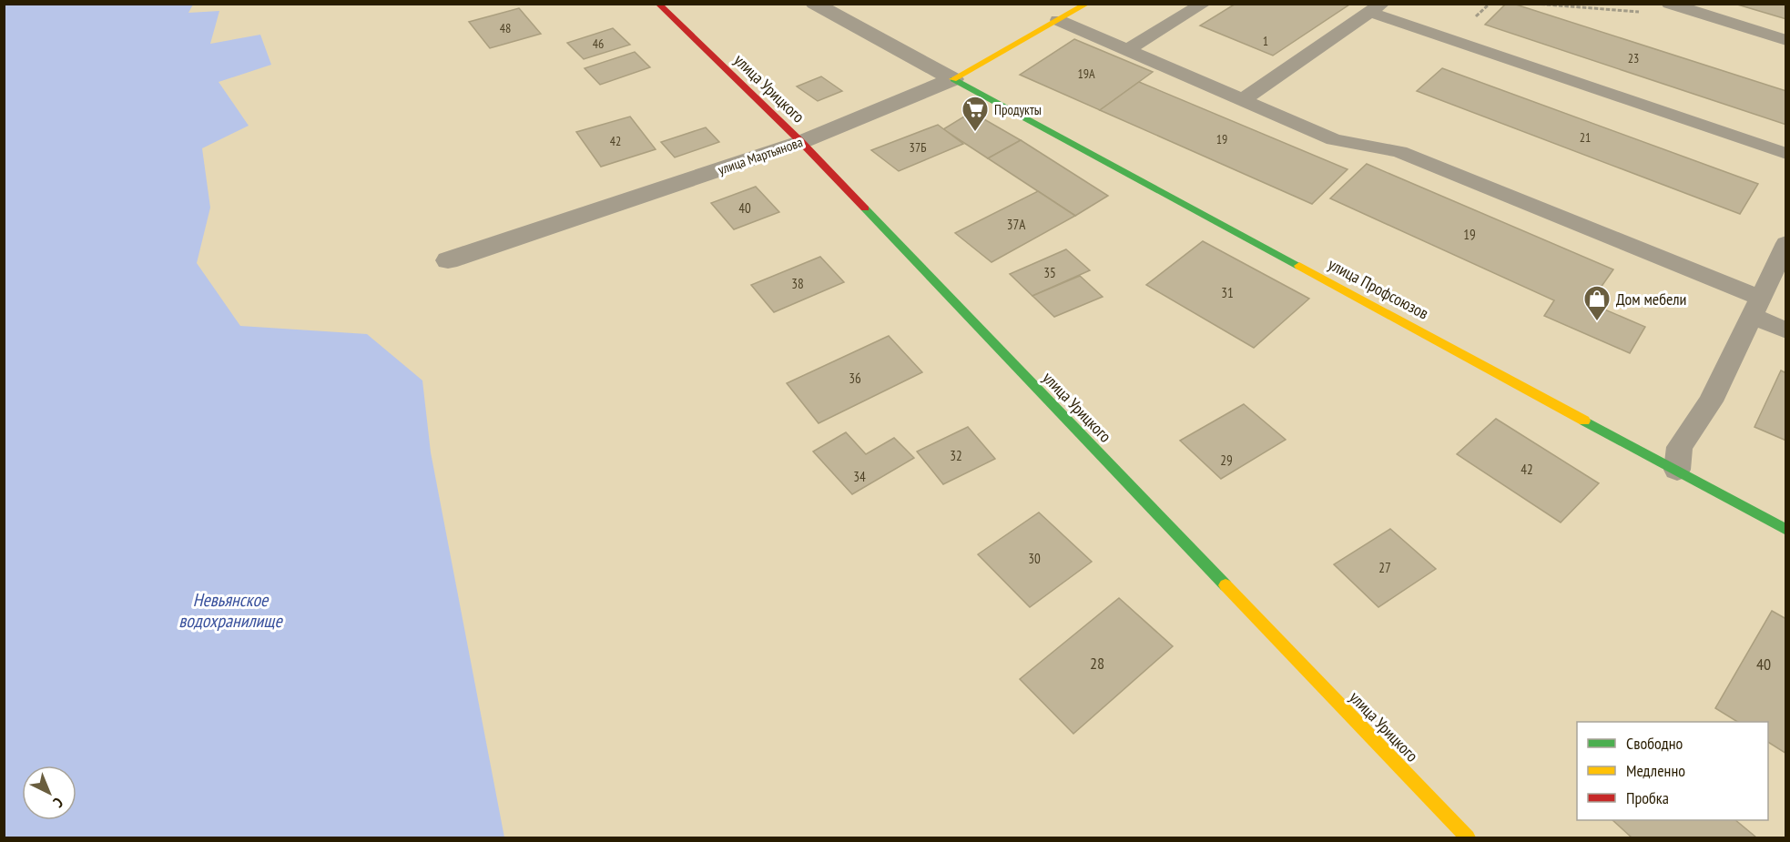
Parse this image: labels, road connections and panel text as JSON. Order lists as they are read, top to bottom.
{
  "streets": {
    "street": ["улица Урицкого", "улица Мартьянова", "улица Профсоюзов"]
  },
  "crossings": [
    ["улица Урицкого", "улица Мартьянова"],
    ["улица Мартьянова", "улица Профсоюзов"]
  ],
  "water": ["Невьянское водохранилище"],
  "places": {
    "supermarket": ["Продукты"],
    "shop": ["Дом мебели"]
  },
  "house_numbers": [
    "48",
    "1",
    "46",
    "23",
    "19А",
    "21",
    "19",
    "42",
    "37Б",
    "40",
    "37А",
    "19",
    "35",
    "38",
    "31",
    "36",
    "32",
    "29",
    "42",
    "34",
    "30",
    "27",
    "28",
    "40"
  ],
  "legend": ["Свободно", "Медленно", "Пробка"],
  "north": "bottom right"
}
